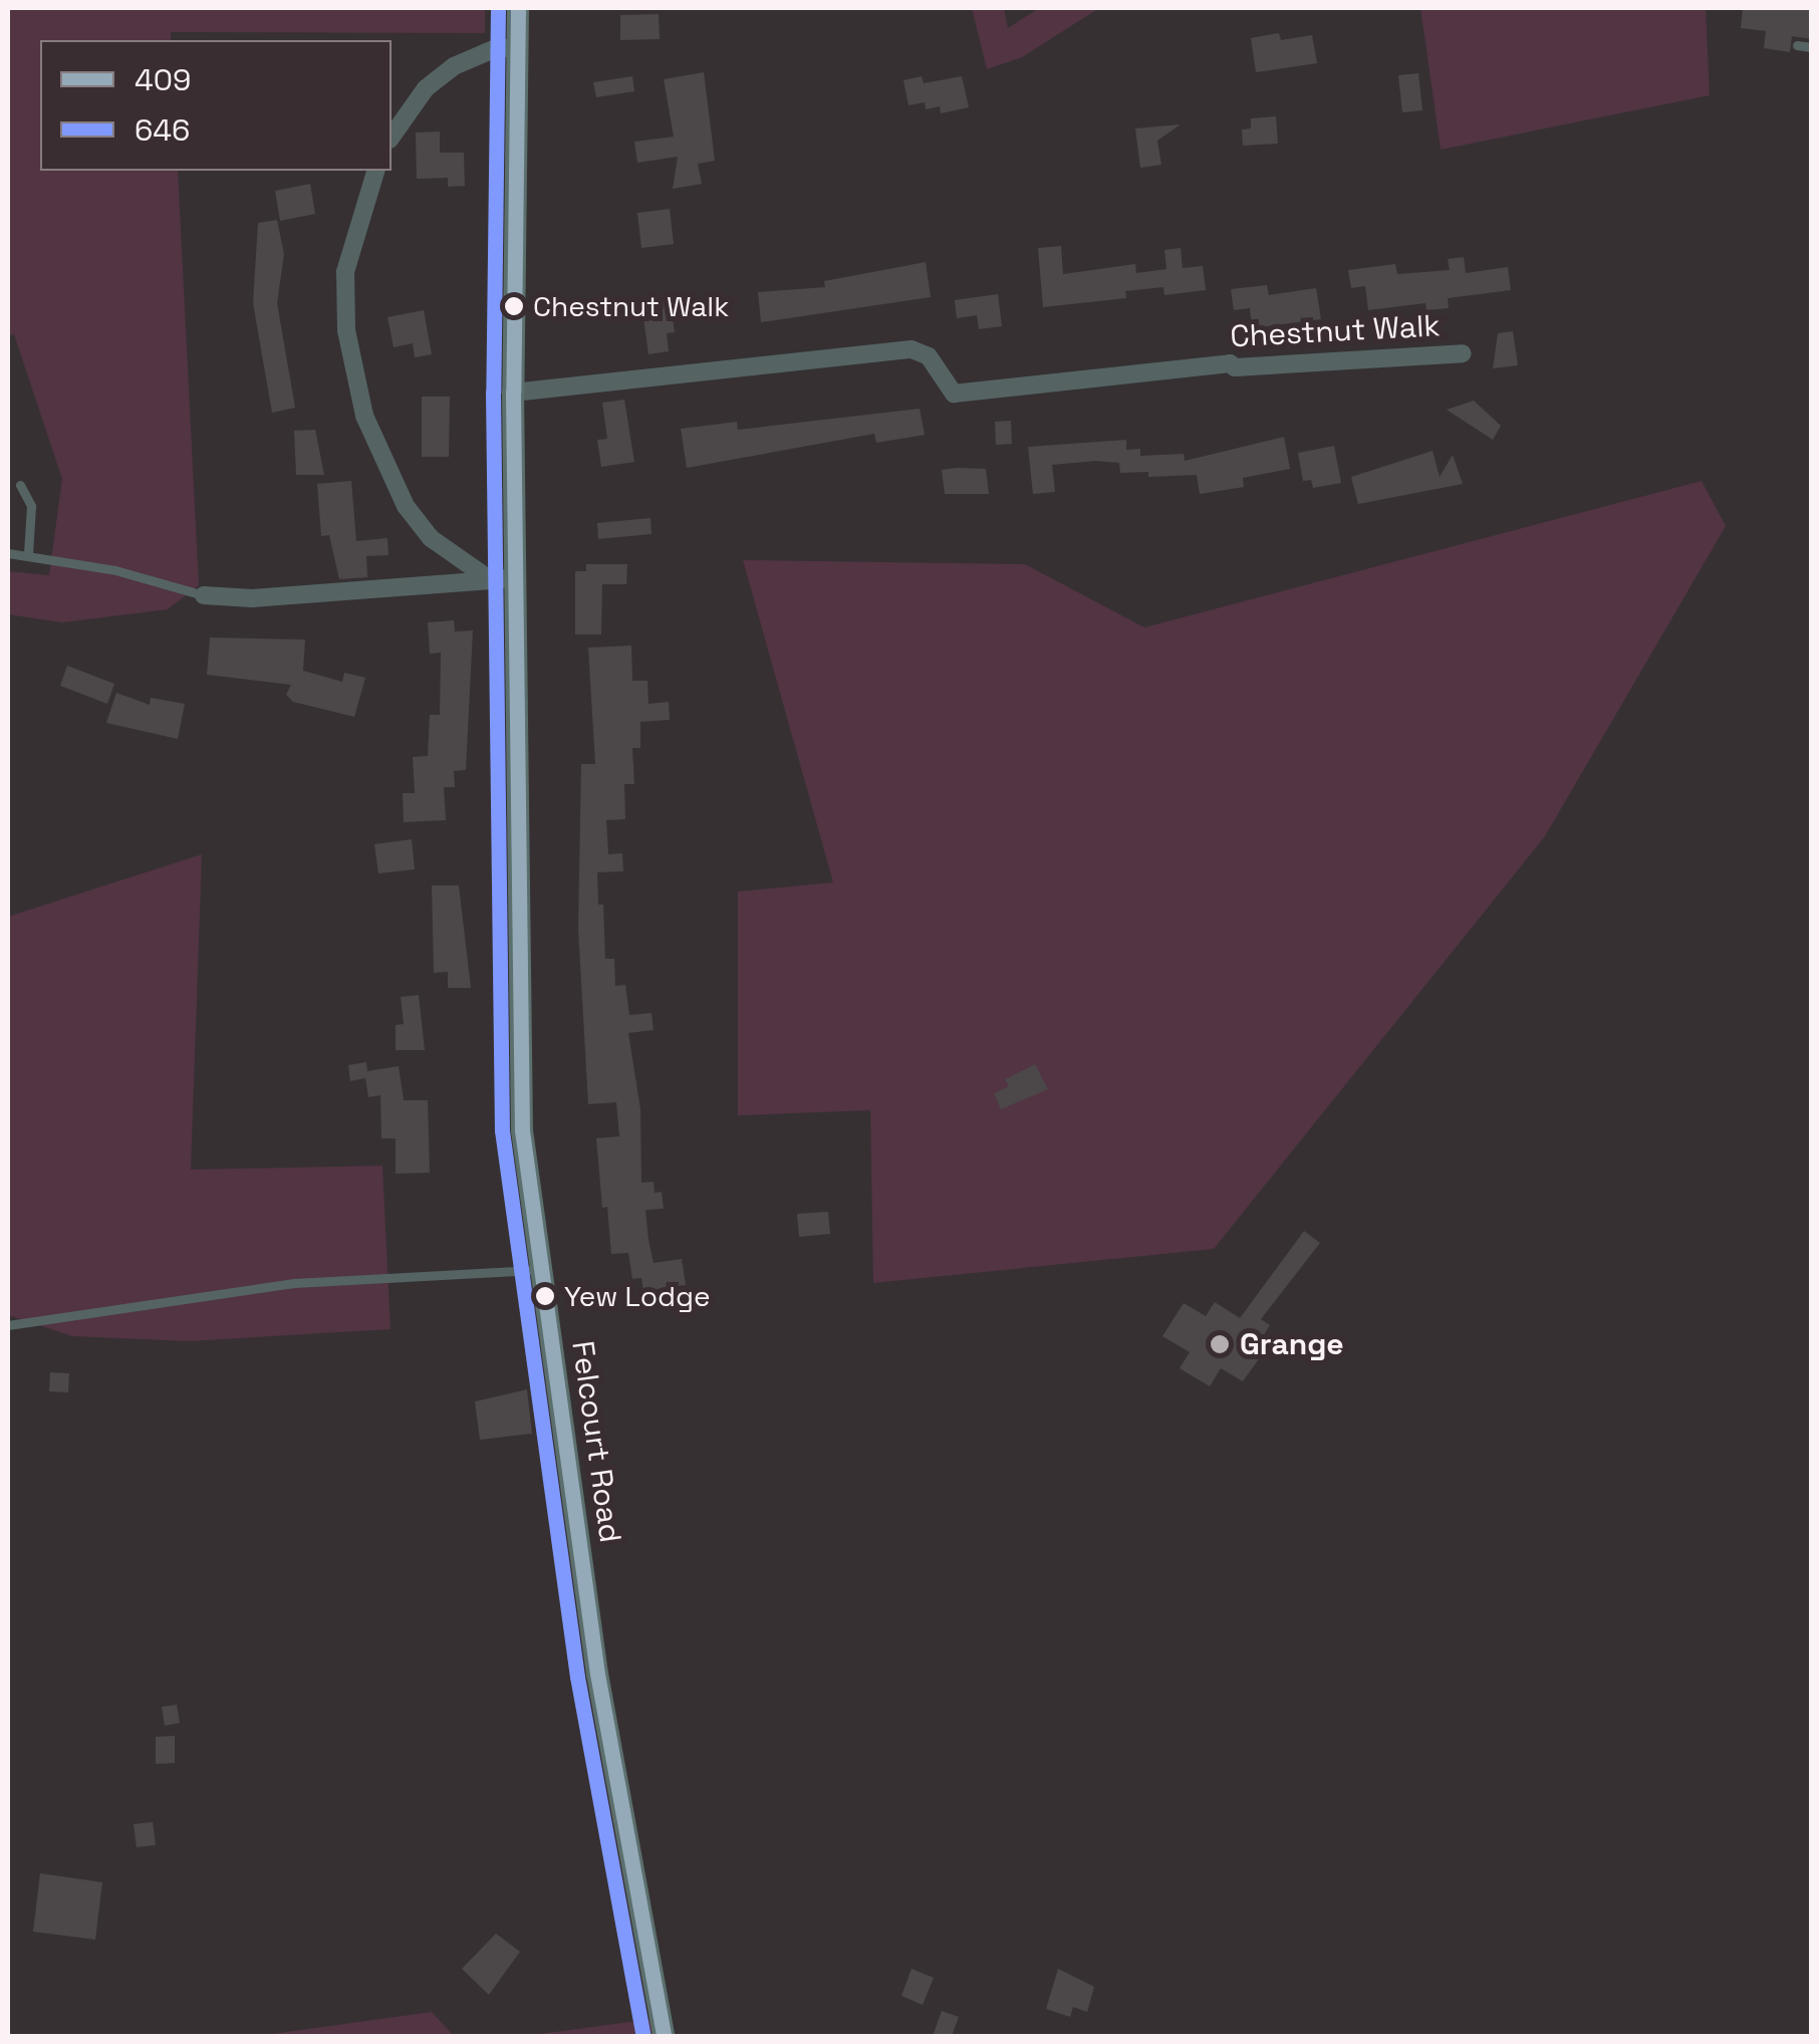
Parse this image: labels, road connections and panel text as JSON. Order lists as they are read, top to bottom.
{
  "streets": {
    "street": ["Chestnut Walk", "Felcourt Road"]
  },
  "crossings": [
    ["Chestnut Walk", "Felcourt Road"]
  ],
  "places": ["Chestnut Walk", "Yew Lodge", "Grange"],
  "lines": ["transit line 409", "transit line 646"],
  "legend": ["409", "646"]
}
